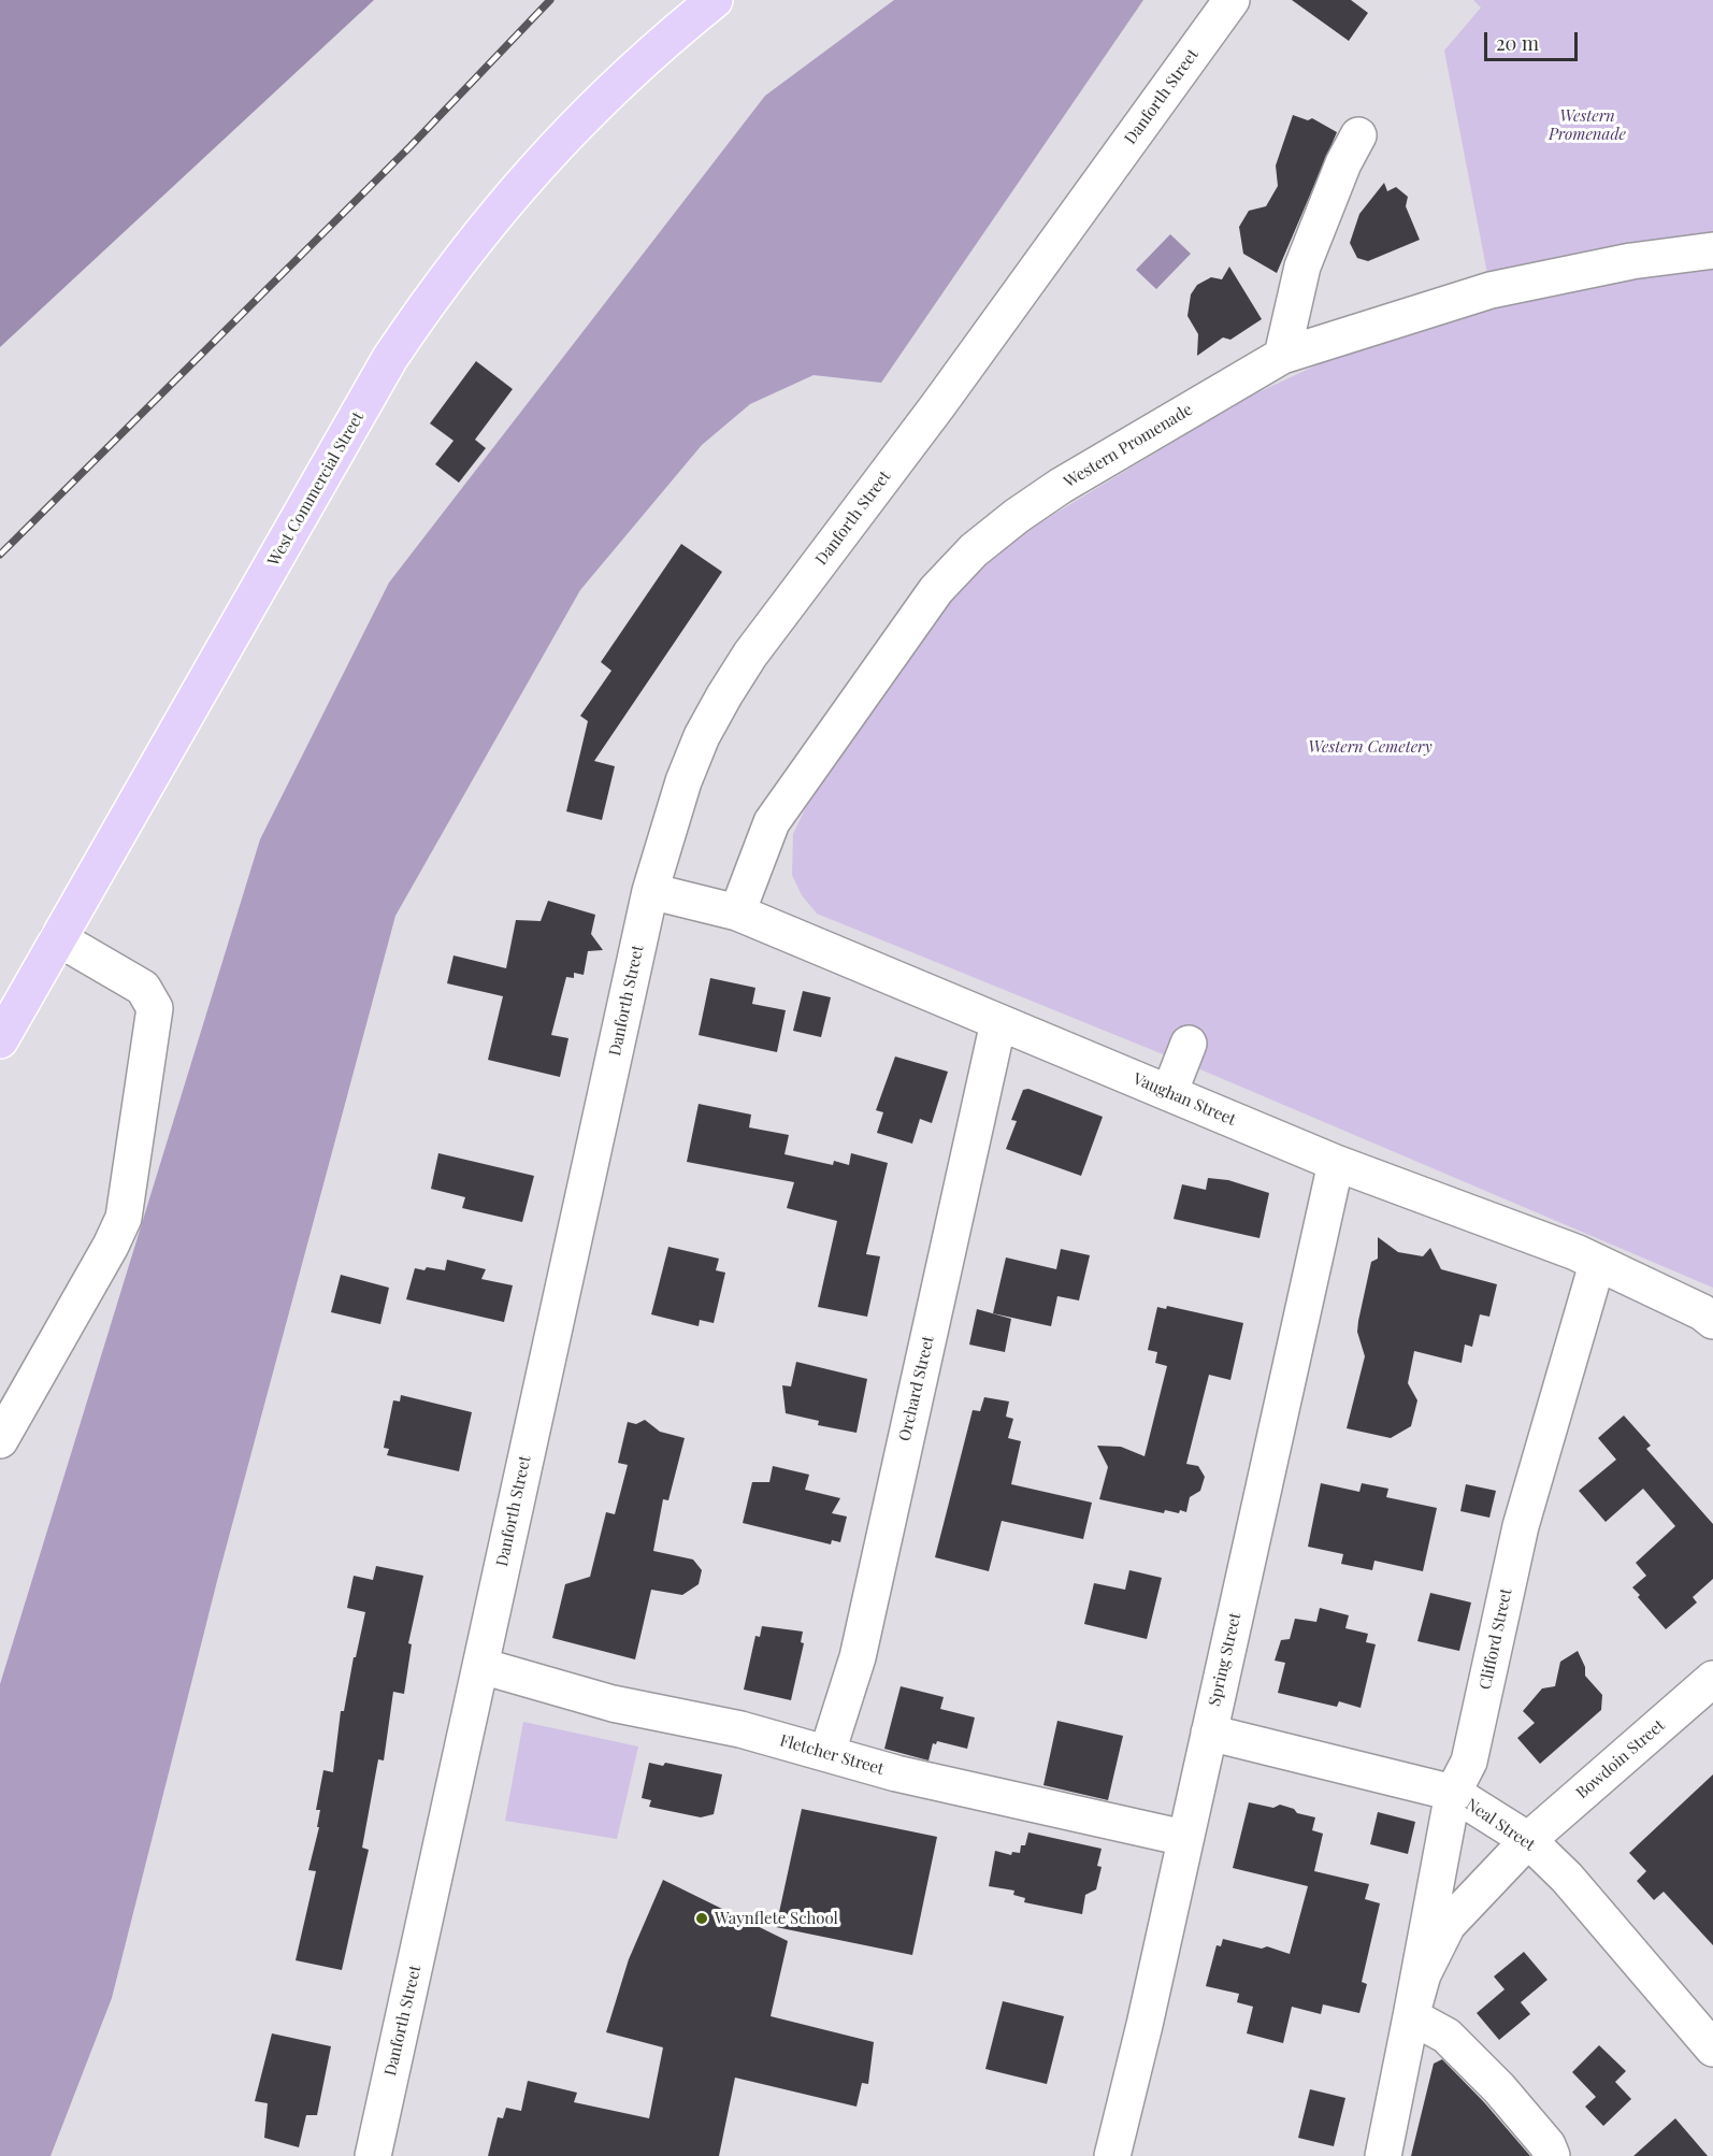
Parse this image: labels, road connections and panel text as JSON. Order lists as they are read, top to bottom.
{
  "streets": {
    "main road": ["West Commercial Street"],
    "street": [
      "Danforth Street",
      "Western Promenade",
      "Vaughan Street",
      "Orchard Street",
      "Clifford Street",
      "Spring Street",
      "Fletcher Street",
      "Bowdoin Street",
      "Neal Street"
    ]
  },
  "crossings": [
    ["Danforth Street", "Vaughan Street"],
    ["Danforth Street", "Fletcher Street"],
    ["Western Promenade", "Vaughan Street"],
    ["Vaughan Street", "Orchard Street"],
    ["Vaughan Street", "Clifford Street"],
    ["Vaughan Street", "Spring Street"],
    ["Orchard Street", "Fletcher Street"],
    ["Clifford Street", "Bowdoin Street"],
    ["Clifford Street", "Neal Street"],
    ["Spring Street", "Fletcher Street"],
    ["Spring Street", "Neal Street"],
    ["Bowdoin Street", "Neal Street"]
  ],
  "parks": ["Western Promenade", "Western Cemetery"],
  "places": ["Waynflete School"],
  "scale_bar": "20 m"
}
